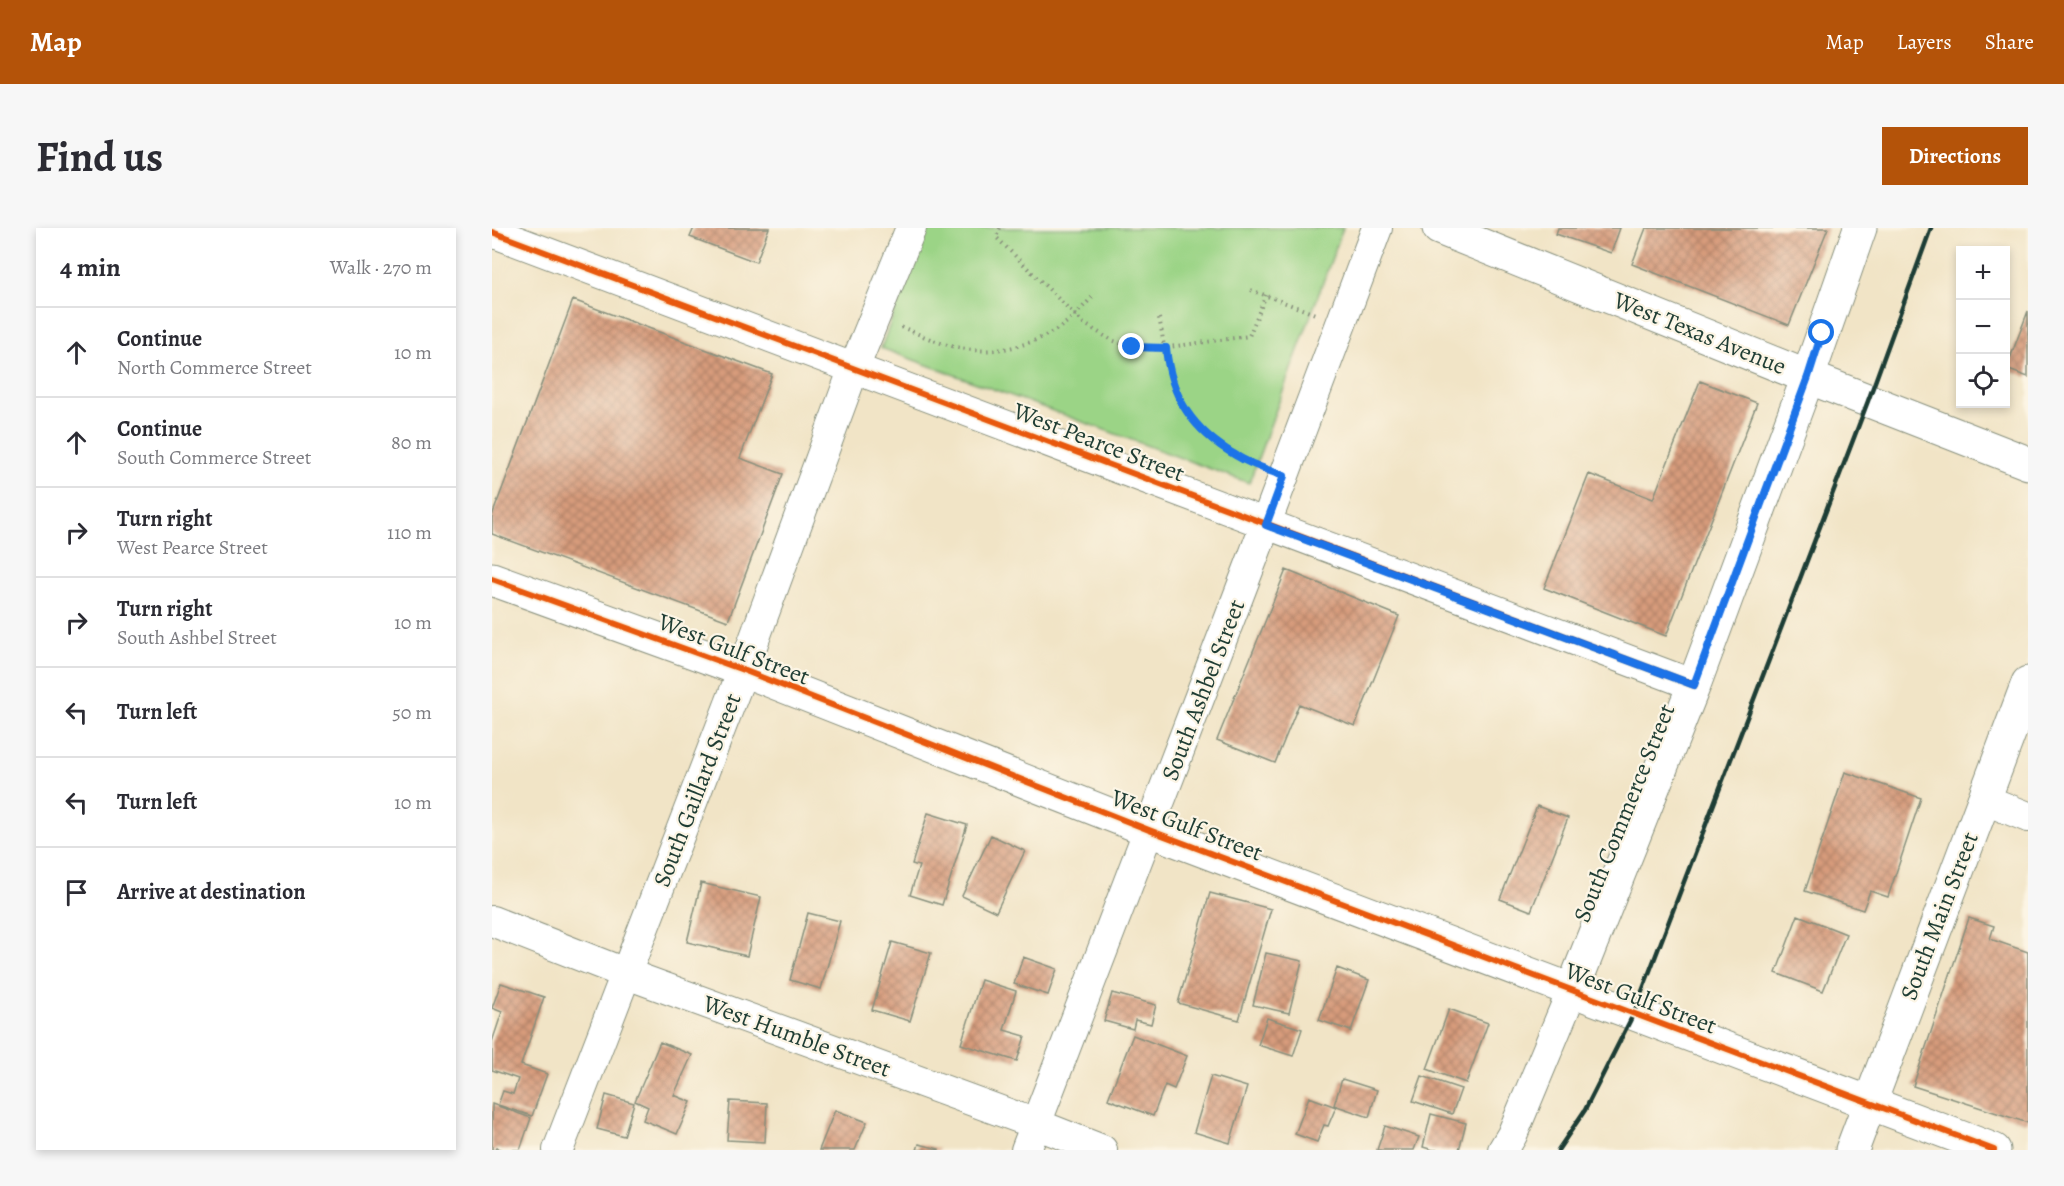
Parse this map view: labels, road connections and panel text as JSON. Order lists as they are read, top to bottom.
{
  "streets": {
    "street": [
      "West Texas Avenue",
      "West Pearce Street",
      "West Gulf Street",
      "South Ashbel Street",
      "South Gaillard Street",
      "South Commerce Street",
      "South Main Street",
      "West Humble Street"
    ]
  },
  "crossings": [
    ["West Texas Avenue", "South Commerce Street"],
    ["West Pearce Street", "South Ashbel Street"],
    ["West Pearce Street", "South Gaillard Street"],
    ["West Pearce Street", "South Commerce Street"],
    ["West Gulf Street", "South Ashbel Street"],
    ["West Gulf Street", "South Gaillard Street"],
    ["West Gulf Street", "South Commerce Street"],
    ["West Gulf Street", "South Main Street"],
    ["South Ashbel Street", "West Humble Street"],
    ["South Gaillard Street", "West Humble Street"]
  ],
  "page": {
    "header": "Map",
    "nav": ["Map", "Layers", "Share"],
    "buttons": "Directions",
    "title": "Find us",
    "heading": ["4 min", "Walk · 270 m"],
    "map_buttons": ["+", "−"],
    "list": [
      ["Continue", "North Commerce Street", "10 m"],
      ["Continue", "South Commerce Street", "80 m"],
      ["Turn right", "West Pearce Street", "110 m"],
      ["Turn right", "South Ashbel Street", "10 m"],
      ["Turn left", "50 m"],
      ["Turn left", "10 m"],
      "Arrive at destination"
    ]
  }
}
